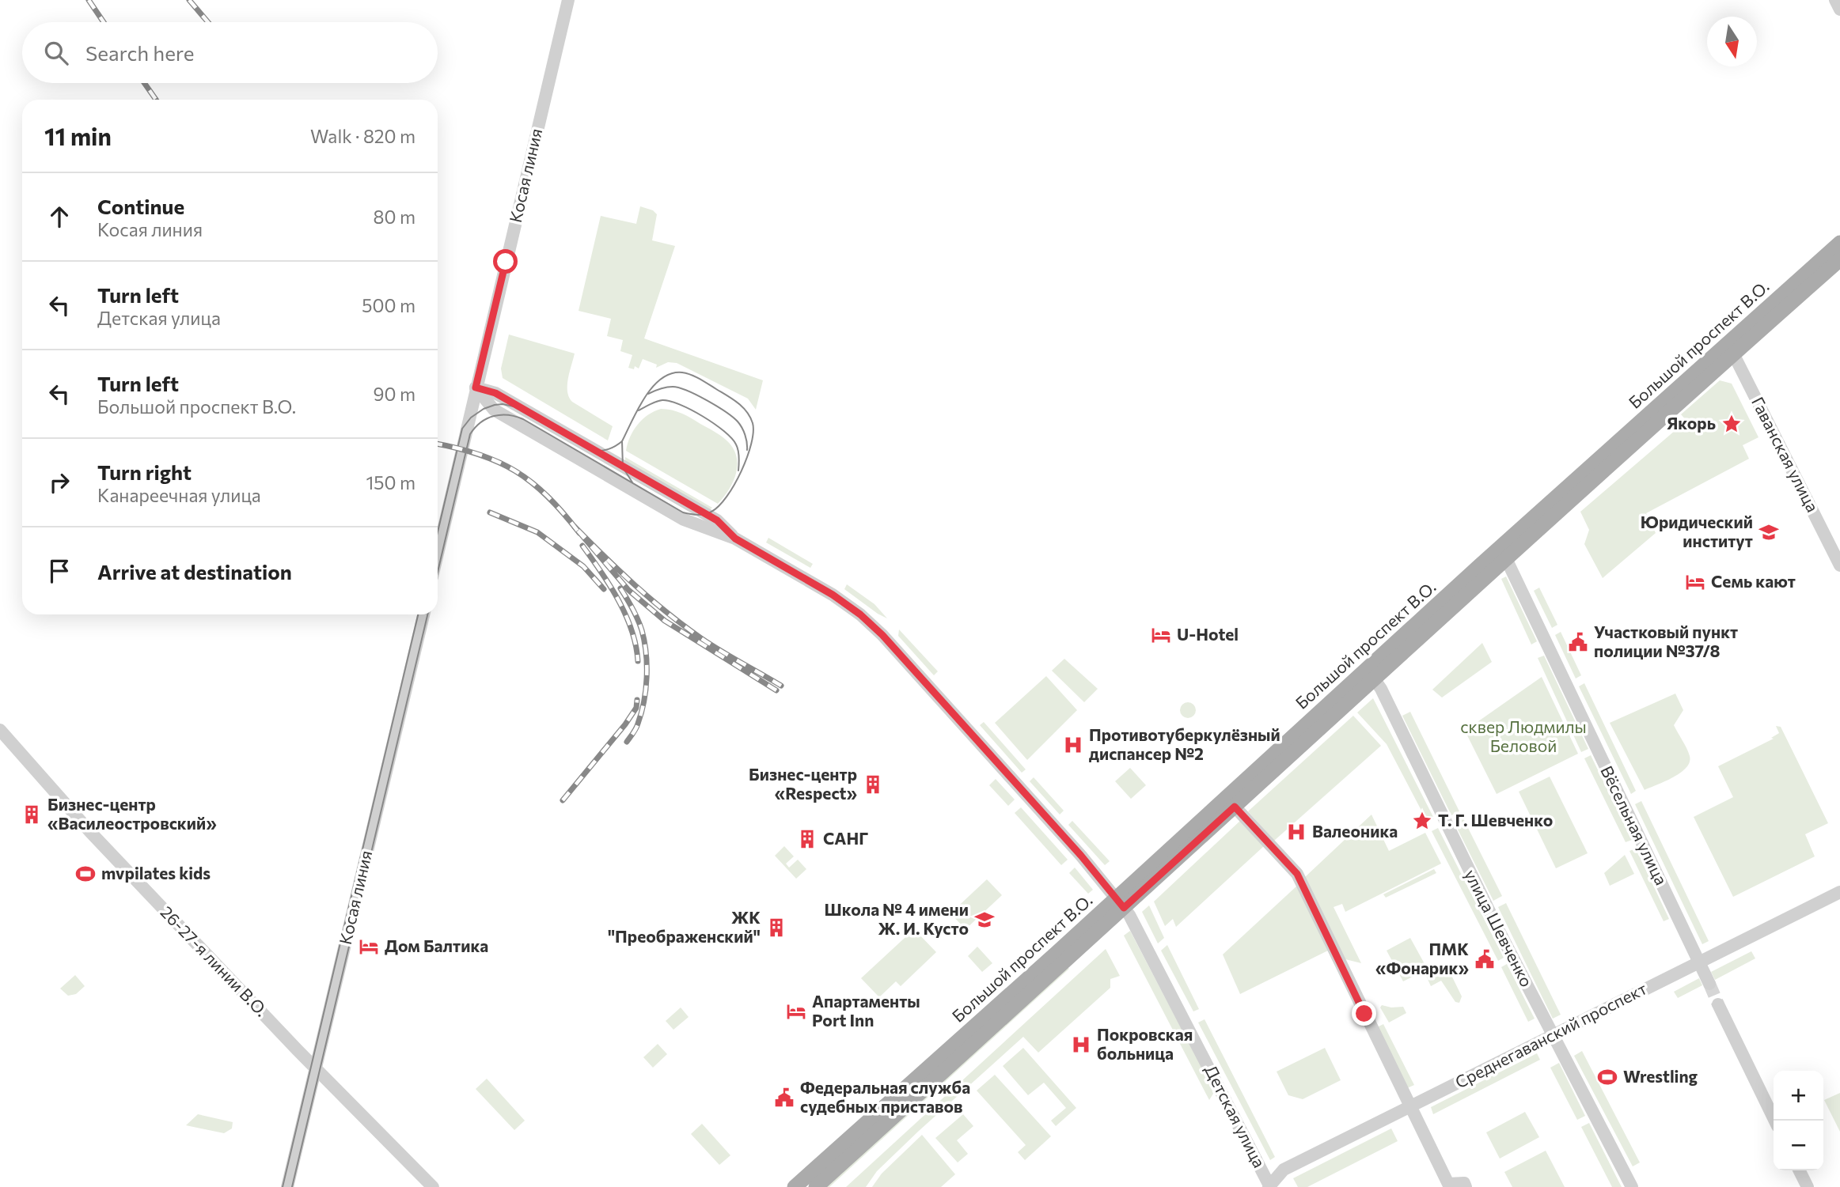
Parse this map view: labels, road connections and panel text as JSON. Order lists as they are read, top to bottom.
{
  "streets": {
    "main road": ["Большой проспект В.О."],
    "street": [
      "Косая линия",
      "Гаванская улица",
      "Вёсельная улица",
      "улица Шевченко",
      "26-27-я линии В.О.",
      "Среднегаванский проспект",
      "Детская улица"
    ]
  },
  "crossings": [
    ["Косая линия", "26-27-я линии В.О."],
    ["Косая линия", "Детская улица"],
    ["Большой проспект В.О.", "Гаванская улица"],
    ["Большой проспект В.О.", "Вёсельная улица"],
    ["Большой проспект В.О.", "улица Шевченко"],
    ["Большой проспект В.О.", "Детская улица"],
    ["Вёсельная улица", "Среднегаванский проспект"],
    ["улица Шевченко", "Среднегаванский проспект"],
    ["Среднегаванский проспект", "Детская улица"]
  ],
  "parks": ["сквер Людмилы Беловой"],
  "places": {
    "place": ["Якорь", "Т. Г. Шевченко"],
    "school or university": ["Юридический институт", "Школа № 4 имени Ж. И. Кусто"],
    "hotel": [
      "Семь кают",
      "U-Hotel",
      "Дом Балтика",
      "Апартаменты Port Inn"
    ],
    "public building": ["Участковый пункт полиции №37/8", "ПМК «Фонарик»", "Федеральная служба судебных приставов"],
    "hospital": ["Противотуберкулёзный диспансер №2", "Валеоника", "Покровская больница"],
    "building": [
      "Бизнес-центр «Respect»",
      "Бизнес-центр «Василеостровский»",
      "САНГ",
      "ЖК \"Преображенский\""
    ],
    "sports": ["mvpilates kids", "Wrestling"]
  },
  "north": "bottom",
  "page": {
    "search": "Search here",
    "heading": ["11 min", "Walk · 820 m"],
    "list": [
      ["Continue", "Косая линия", "80 m"],
      ["Turn left", "Детская улица", "500 m"],
      ["Turn left", "Большой проспект В.О.", "90 m"],
      ["Turn right", "Канареечная улица", "150 m"],
      "Arrive at destination"
    ],
    "map_buttons": ["+", "−"]
  }
}
